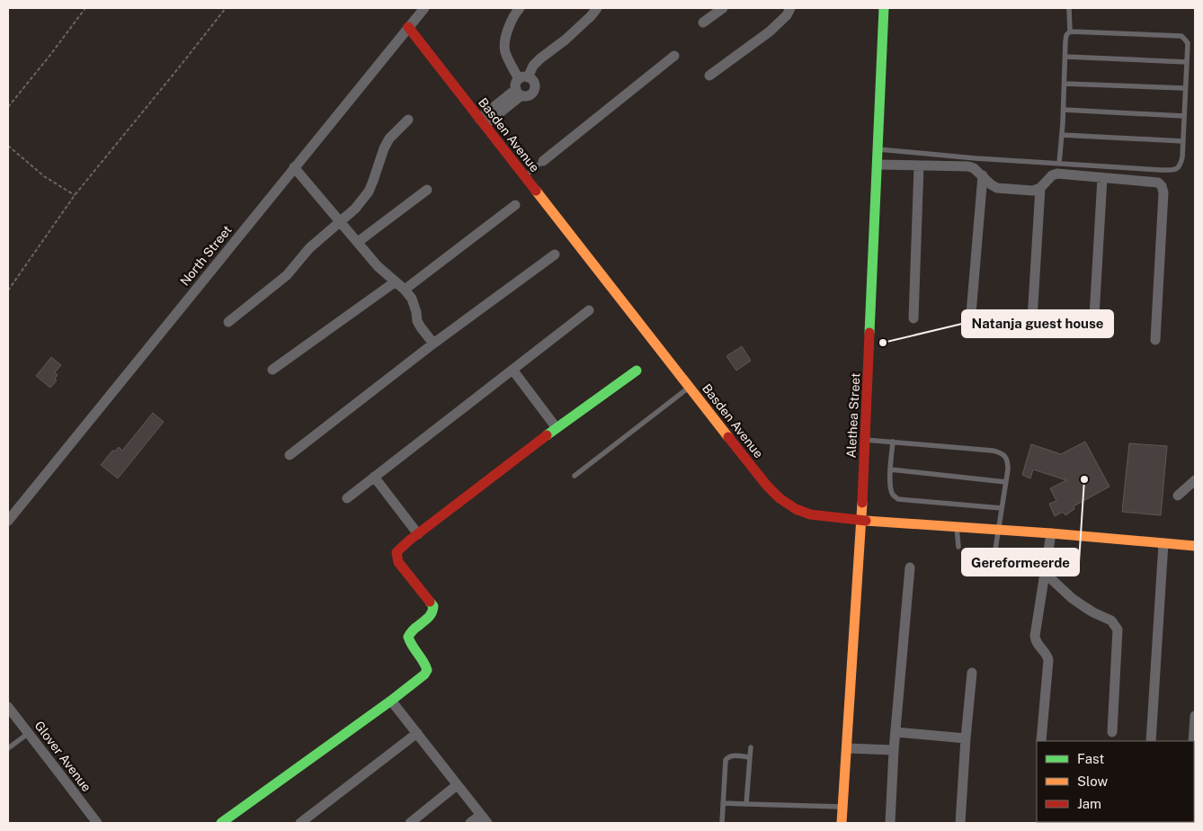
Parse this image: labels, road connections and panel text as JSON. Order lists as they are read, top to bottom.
{
  "streets": {
    "street": [
      "Basden Avenue",
      "North Street",
      "Alethea Street",
      "Glover Avenue"
    ]
  },
  "crossings": [
    ["Basden Avenue", "North Street"],
    ["Basden Avenue", "Alethea Street"]
  ],
  "places": ["Natanja guest house", "Gereformeerde"],
  "legend": ["Fast", "Slow", "Jam"]
}
